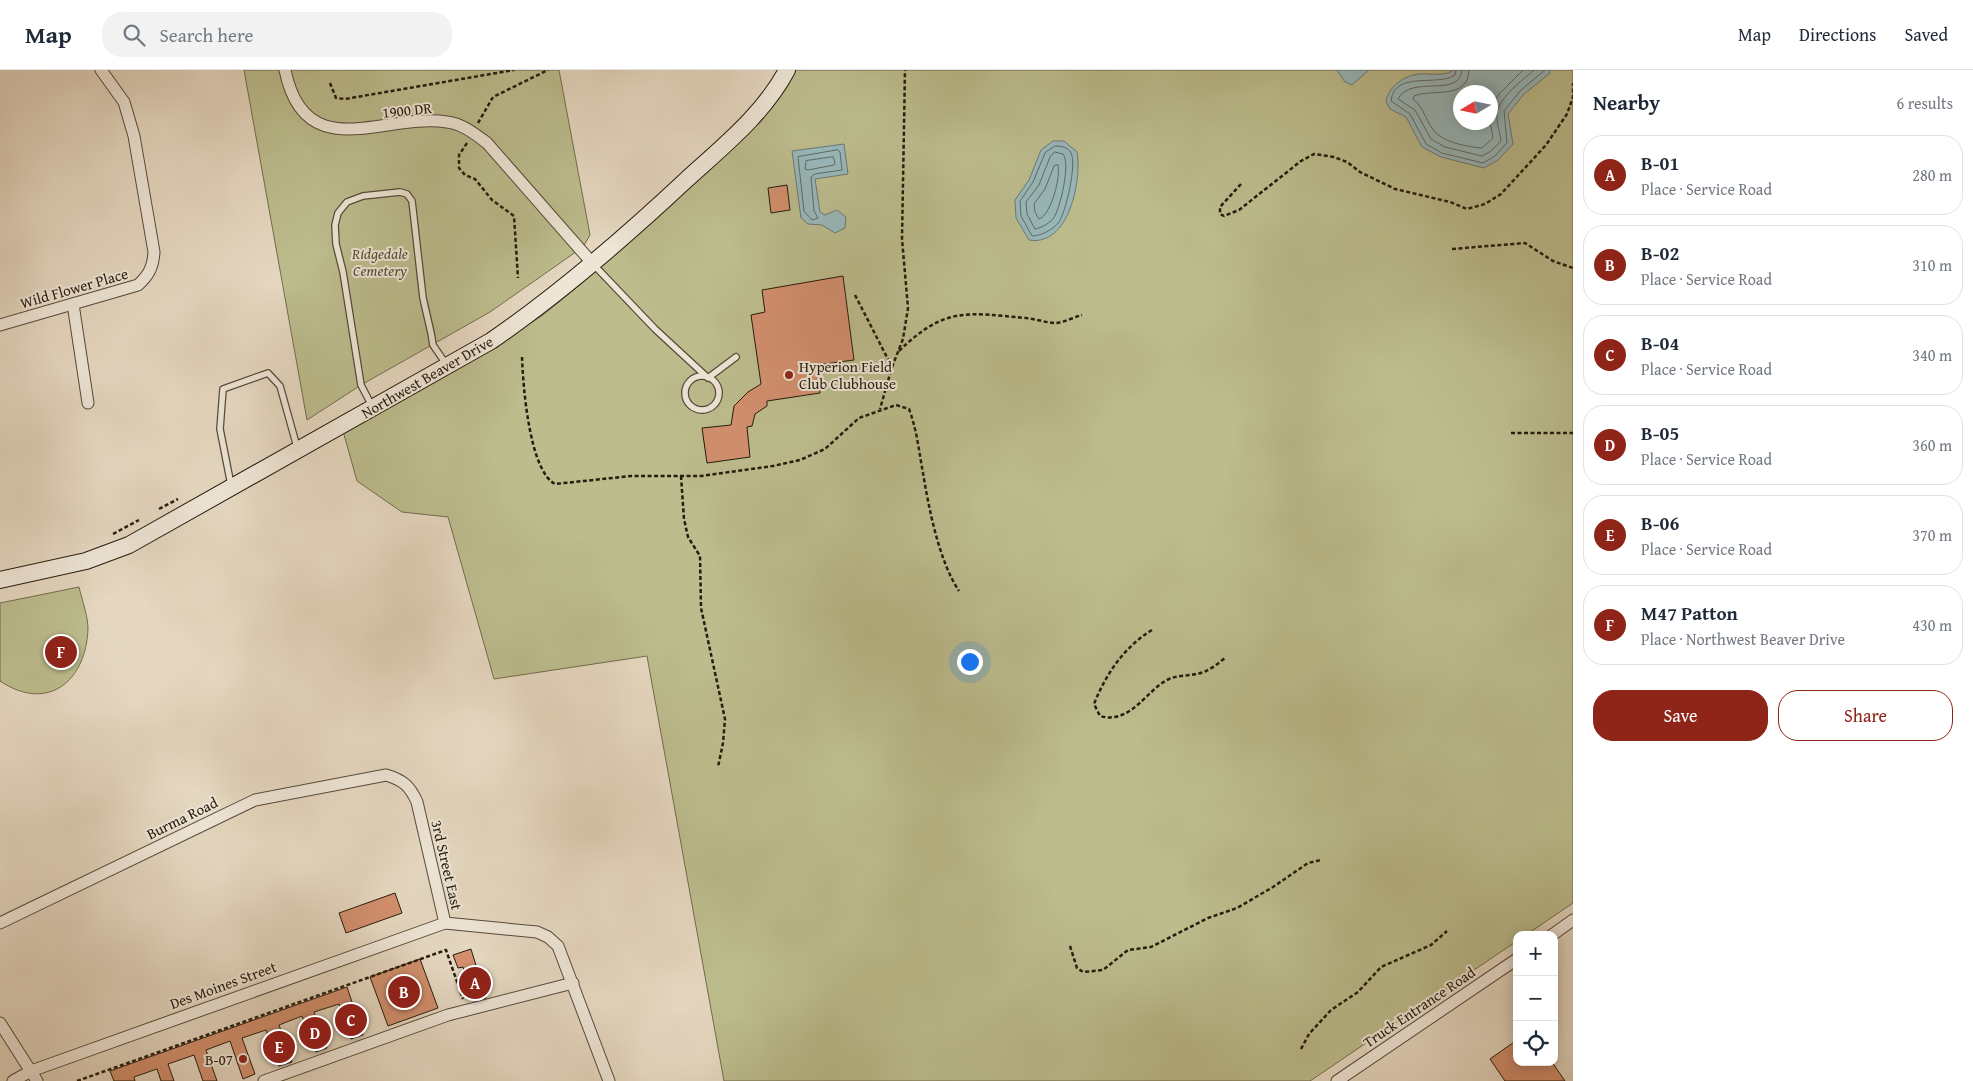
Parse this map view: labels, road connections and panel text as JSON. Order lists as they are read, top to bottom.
{
  "streets": {
    "main road": ["Northwest Beaver Drive"],
    "street": [
      "1900 DR",
      "Wild Flower Place",
      "Burma Road",
      "3rd Street East",
      "Des Moines Street",
      "Truck Entrance Road"
    ]
  },
  "crossings": [
    ["1900 DR", "Northwest Beaver Drive"],
    ["Burma Road", "3rd Street East"],
    ["3rd Street East", "Des Moines Street"]
  ],
  "parks": ["Ridgedale Cemetery"],
  "places": ["Hyperion Field Club Clubhouse", "B-07"],
  "north": "left",
  "page": {
    "header": "Map",
    "search": "Search here",
    "nav": ["Map", "Directions", "Saved"],
    "heading": ["Nearby", "6 results"],
    "list": [
      {
        "mark": "A",
        "name": "B-01",
        "note": "Place · Service Road",
        "value": "280 m"
      },
      {
        "mark": "B",
        "name": "B-02",
        "note": "Place · Service Road",
        "value": "310 m"
      },
      {
        "mark": "C",
        "name": "B-04",
        "note": "Place · Service Road",
        "value": "340 m"
      },
      {
        "mark": "D",
        "name": "B-05",
        "note": "Place · Service Road",
        "value": "360 m"
      },
      {
        "mark": "E",
        "name": "B-06",
        "note": "Place · Service Road",
        "value": "370 m"
      },
      {
        "mark": "F",
        "name": "M47 Patton",
        "note": "Place · Northwest Beaver Drive",
        "value": "430 m"
      }
    ],
    "pins": [
      "F",
      "A",
      "B",
      "C",
      "D",
      "E"
    ],
    "buttons": ["Save", "Share"],
    "map_buttons": ["+", "−"]
  }
}
